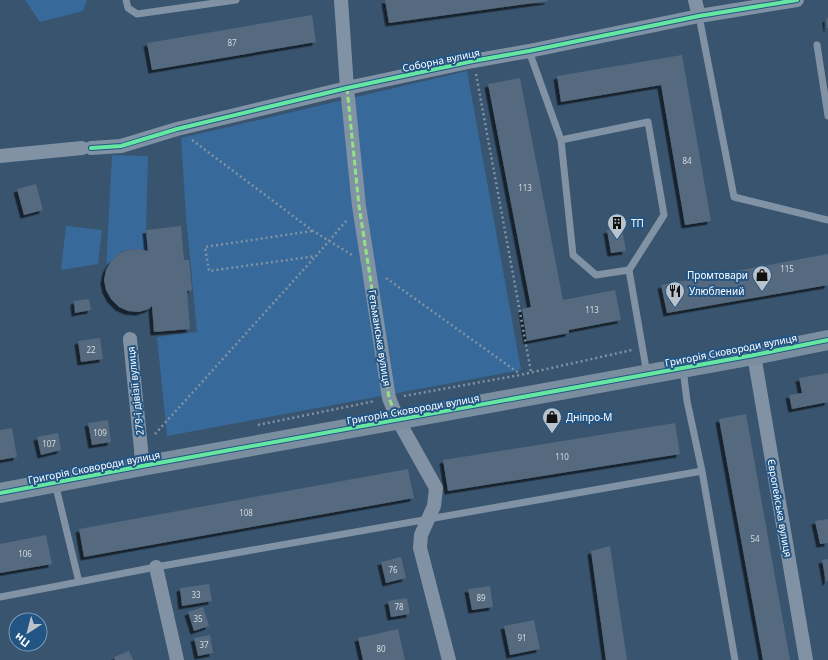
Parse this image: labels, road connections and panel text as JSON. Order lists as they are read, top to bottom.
{
  "streets": {
    "street": [
      "Соборна вулиця",
      "Гетьманська вулиця",
      "Григорія Сковороди вулиця",
      "279-ї дівізії вулиця",
      "Європейська вулиця"
    ]
  },
  "crossings": [
    ["Соборна вулиця", "Гетьманська вулиця"],
    ["Гетьманська вулиця", "Григорія Сковороди вулиця"],
    ["Григорія Сковороди вулиця", "279-ї дівізії вулиця"],
    ["Григорія Сковороди вулиця", "Європейська вулиця"]
  ],
  "places": {
    "building": ["ТП"],
    "shop": ["Промтовари", "Днiпро-М"],
    "restaurant": ["Улюблений"]
  },
  "house_numbers": [
    "87",
    "84",
    "113",
    "115",
    "113",
    "22",
    "109",
    "107",
    "110",
    "108",
    "54",
    "106",
    "76",
    "33",
    "89",
    "78",
    "35",
    "91",
    "37",
    "80"
  ],
  "north": "bottom left"
}
